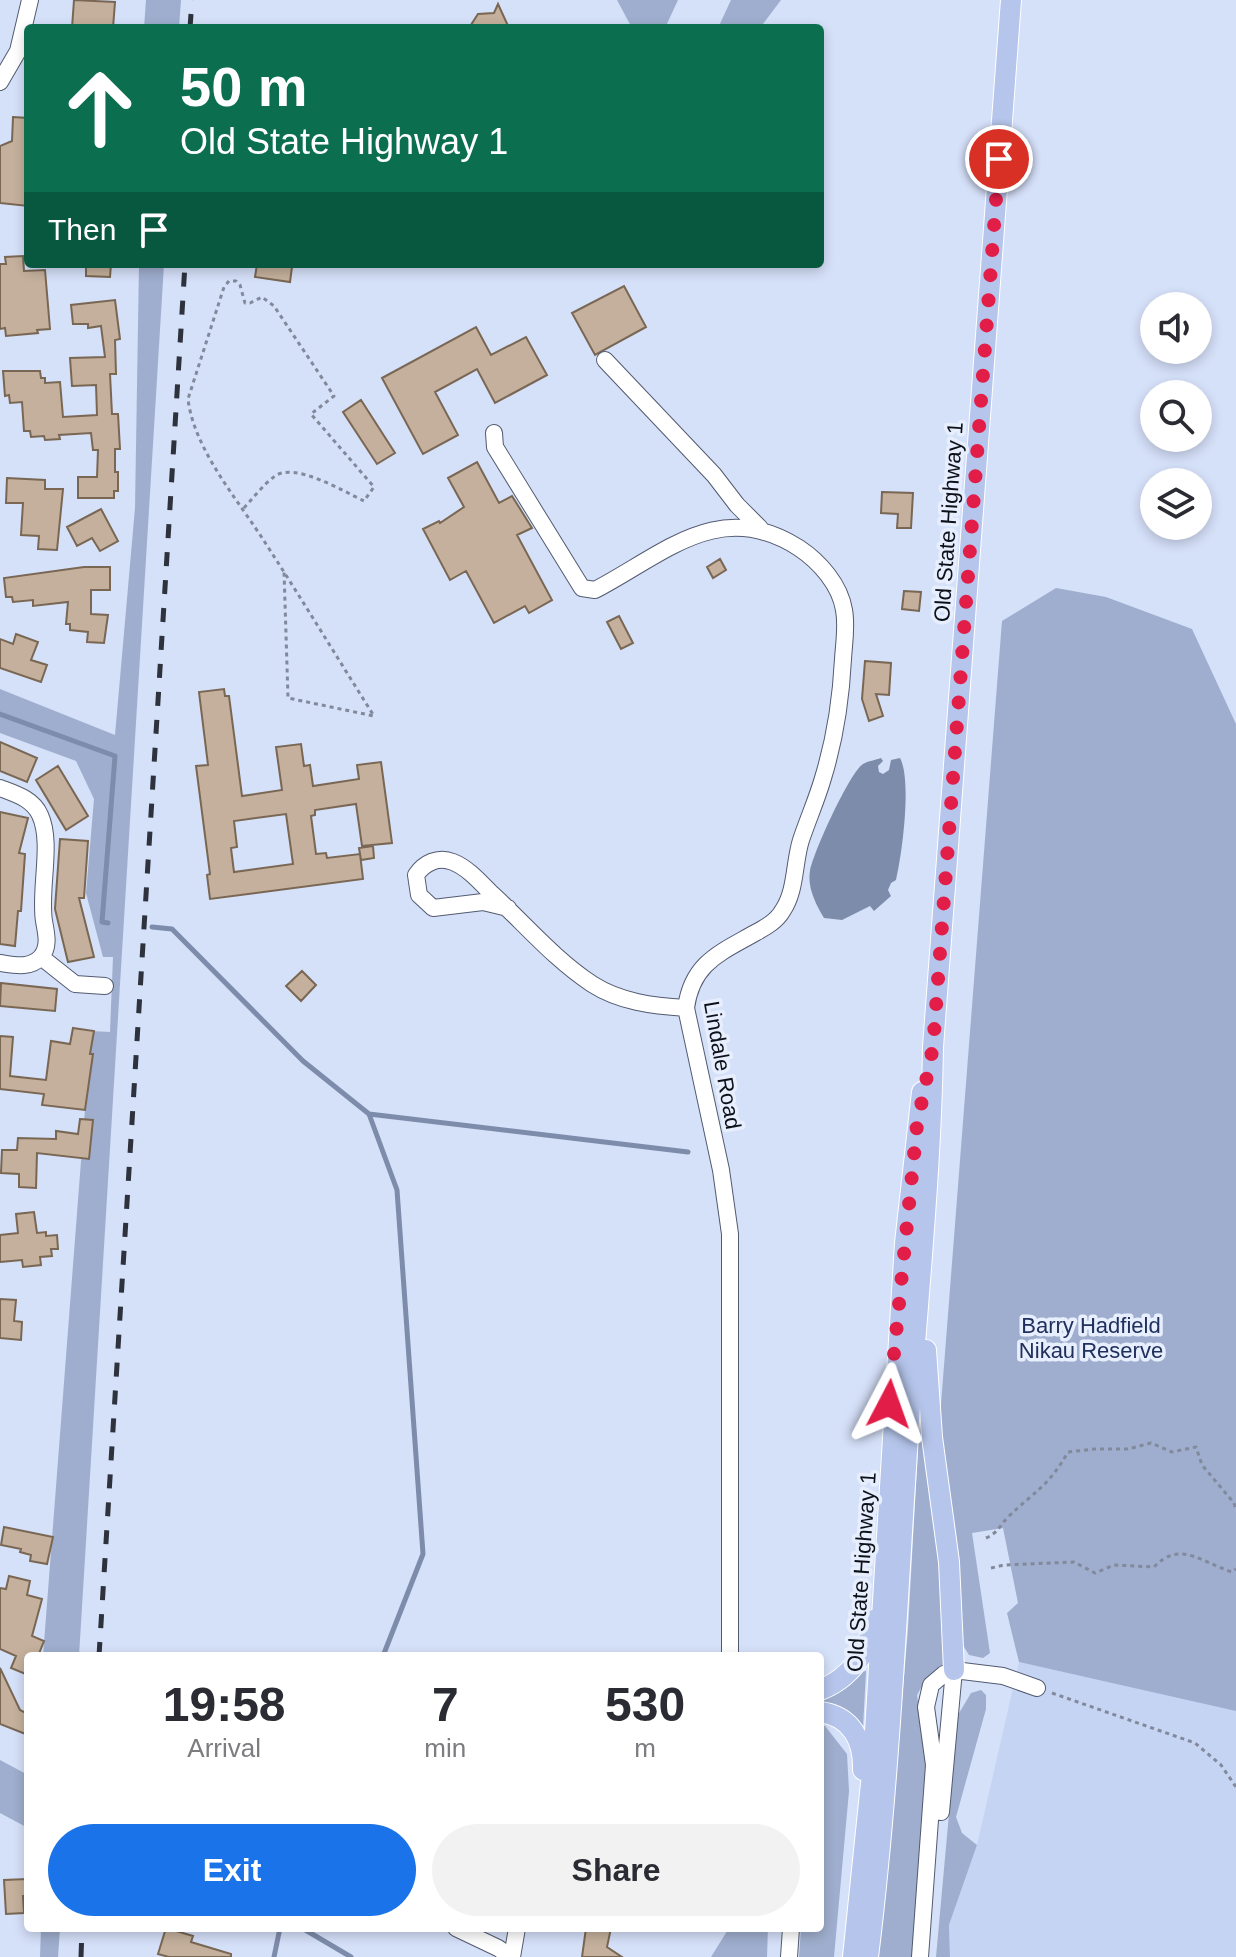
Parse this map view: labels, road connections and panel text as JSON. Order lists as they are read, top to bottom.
{
  "streets": {
    "main road": ["Old State Highway 1"],
    "street": ["Lindale Road"]
  },
  "parks": ["Barry Hadfield Nikau Reserve"],
  "page": {
    "turn": ["50 m", "Old State Highway 1"],
    "then": "Then",
    "eta": [
      "19:58",
      "Arrival",
      "7",
      "min",
      "530",
      "m"
    ],
    "buttons": ["Exit", "Share"]
  }
}
